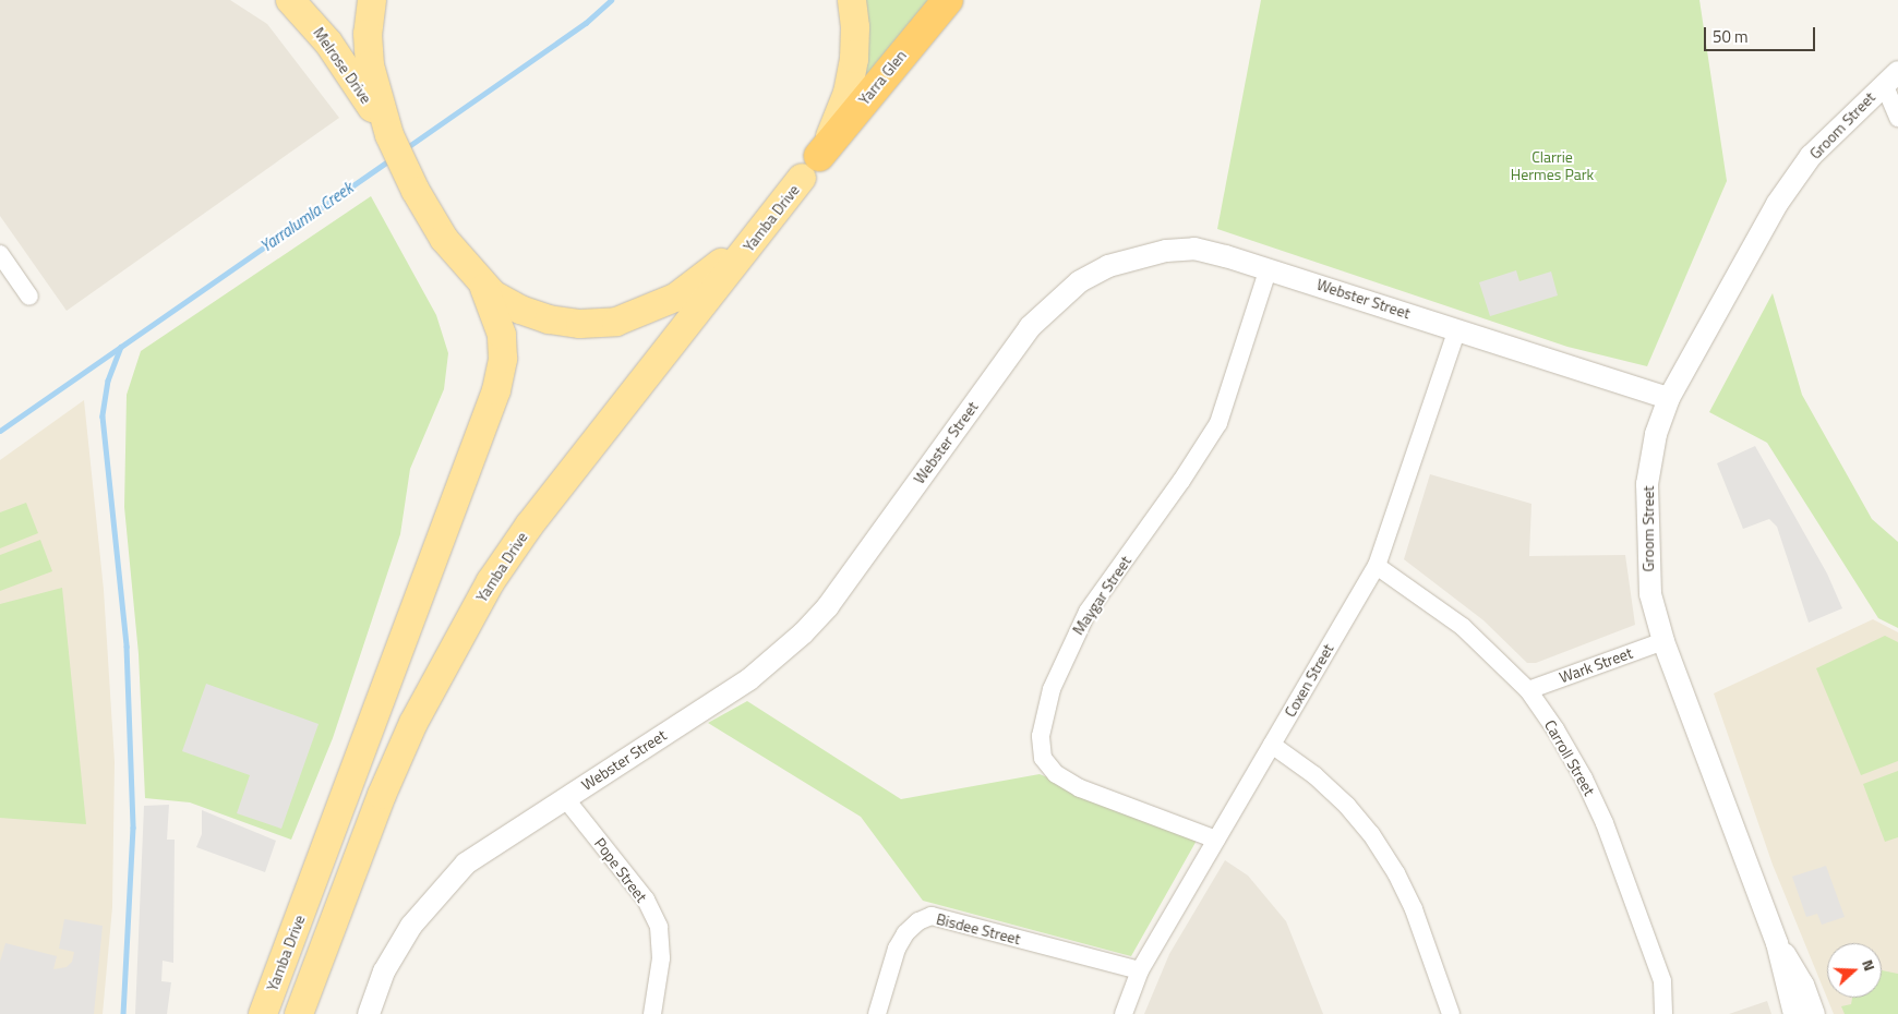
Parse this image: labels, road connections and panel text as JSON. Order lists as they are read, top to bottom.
{
  "streets": {
    "highway": ["Yarra Glen"],
    "main road": ["Melrose Drive", "Yamba Drive"],
    "street": [
      "Groom Street",
      "Webster Street",
      "Maygar Street",
      "Wark Street",
      "Coxen Street",
      "Carroll Street",
      "Pope Street",
      "Bisdee Street"
    ]
  },
  "crossings": [
    ["Melrose Drive", "Yamba Drive"],
    ["Yarra Glen", "Yamba Drive"],
    ["Groom Street", "Webster Street"],
    ["Groom Street", "Wark Street"],
    ["Webster Street", "Maygar Street"],
    ["Webster Street", "Coxen Street"],
    ["Webster Street", "Pope Street"],
    ["Maygar Street", "Coxen Street"],
    ["Wark Street", "Carroll Street"],
    ["Coxen Street", "Carroll Street"],
    ["Coxen Street", "Bisdee Street"]
  ],
  "water": ["Yarralumla Creek"],
  "parks": ["Clarrie Hermes Park"],
  "scale_bar": "50 m",
  "north": "right"
}
